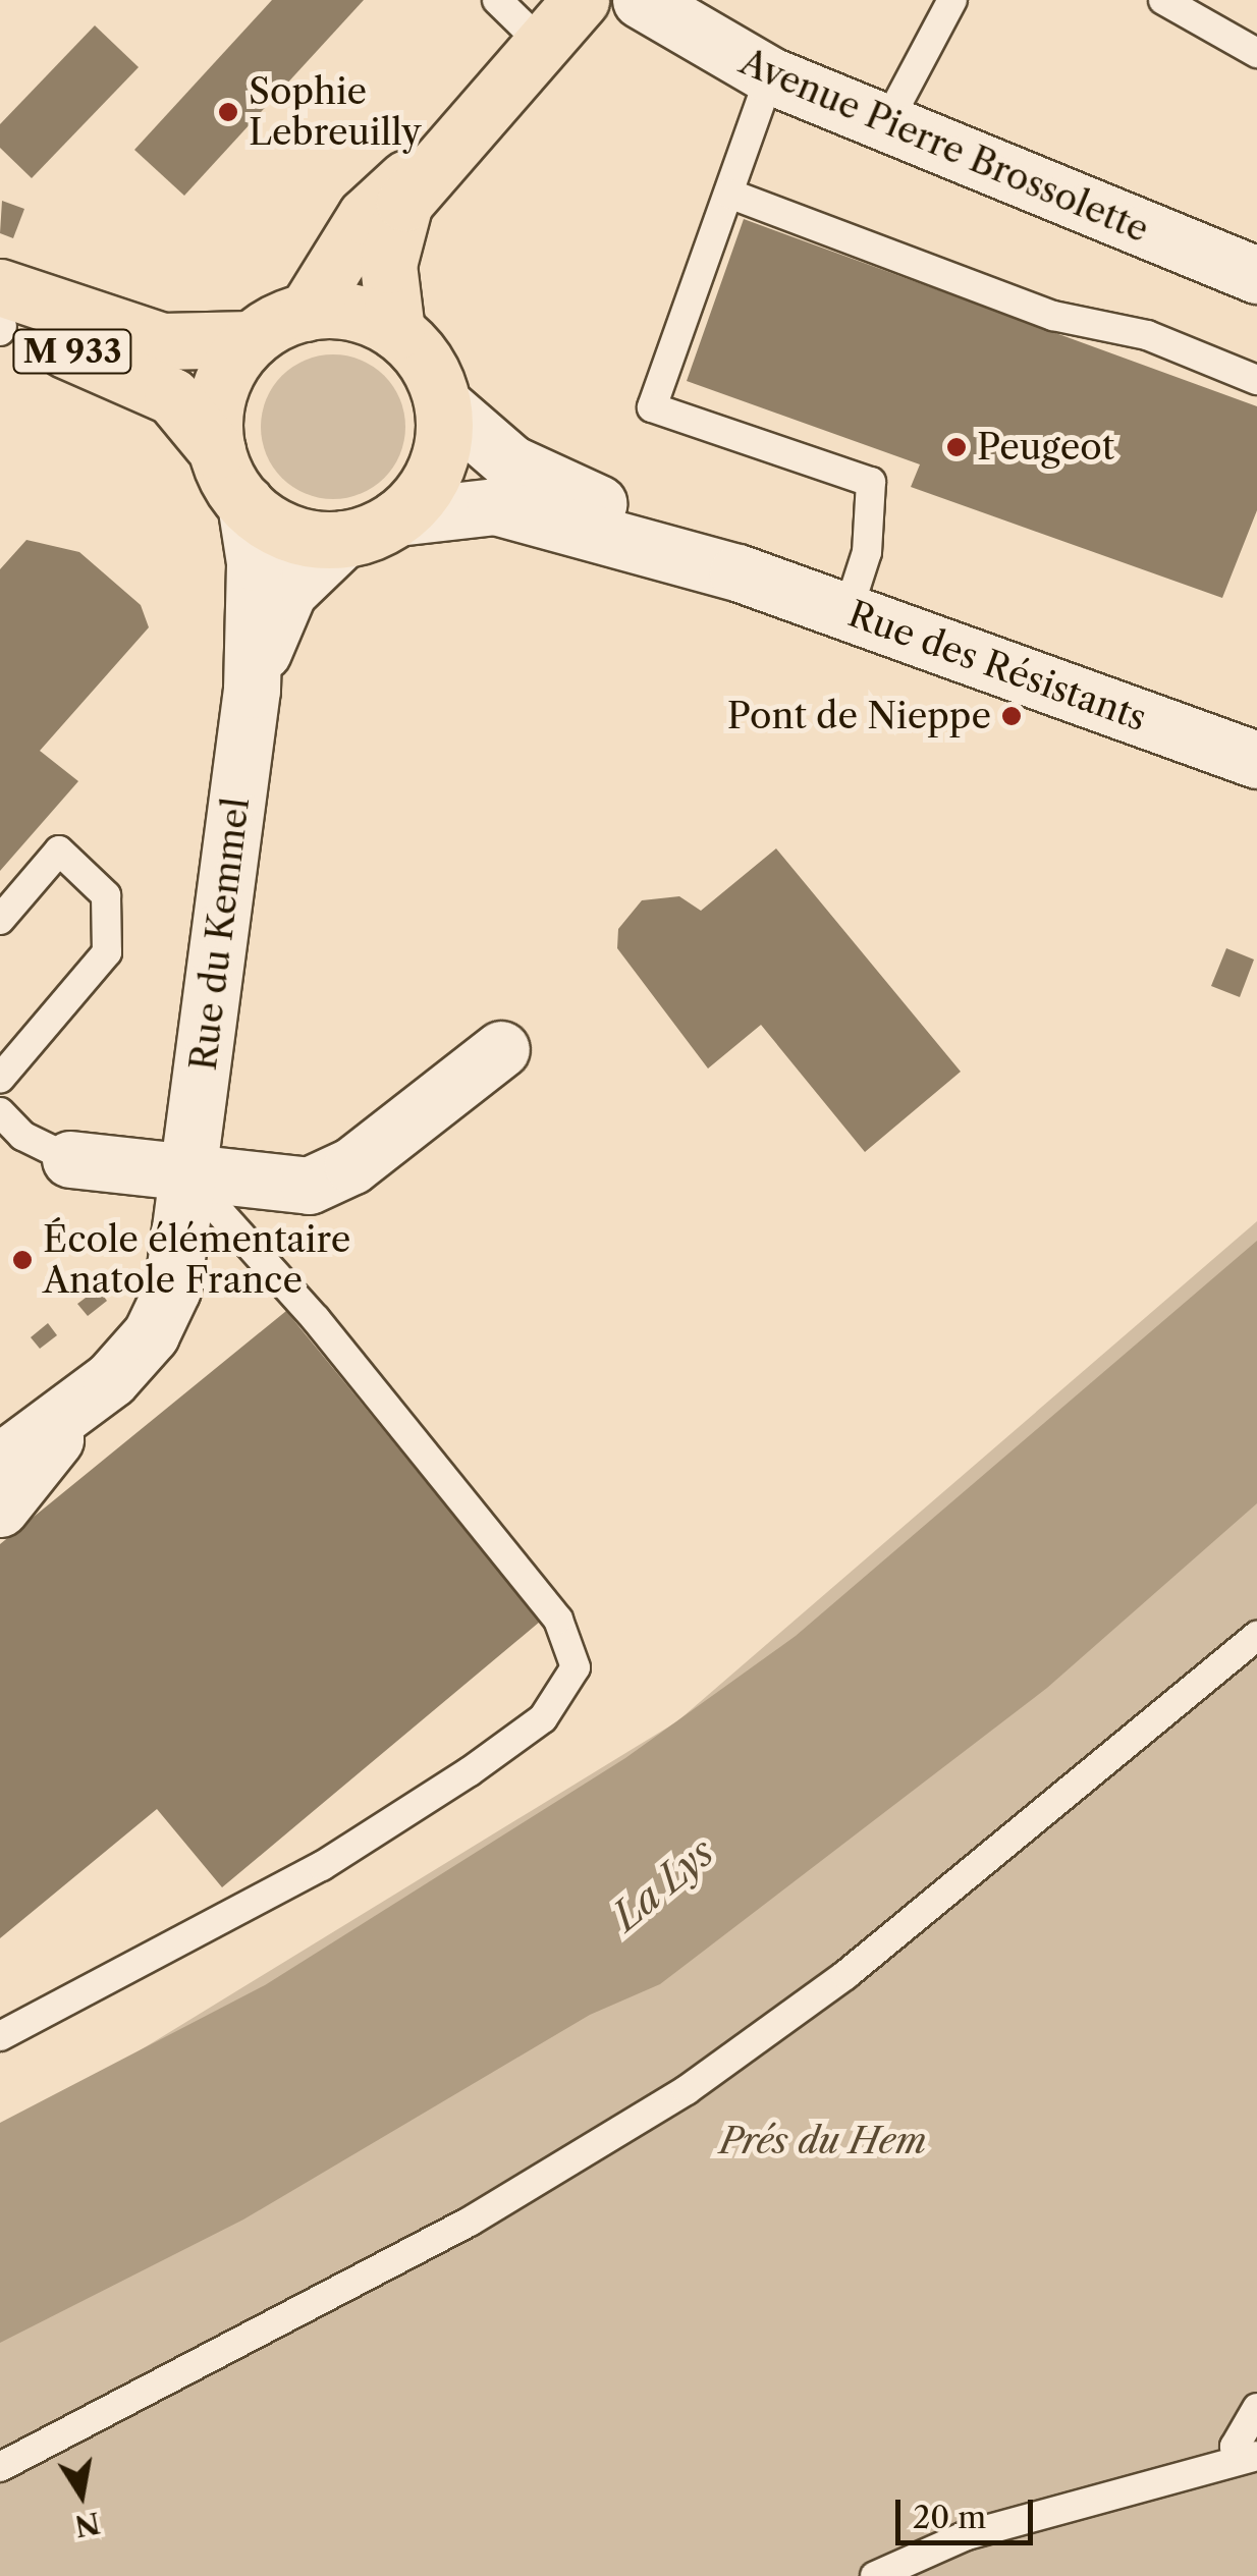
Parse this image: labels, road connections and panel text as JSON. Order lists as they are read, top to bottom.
{
  "streets": {
    "main road": ["M 933"],
    "street": ["Avenue Pierre Brossolette", "Rue des Résistants", "Rue du Kemmel"]
  },
  "crossings": [
    ["M 933", "Rue des Résistants"],
    ["M 933", "Rue du Kemmel"],
    ["Rue des Résistants", "Rue du Kemmel"]
  ],
  "water": ["La Lys"],
  "parks": ["Prés du Hem"],
  "places": [
    "Sophie Lebreuilly",
    "Peugeot",
    "Pont de Nieppe",
    "École élémentaire Anatole France"
  ],
  "scale_bar": "20 m",
  "north": "bottom"
}
